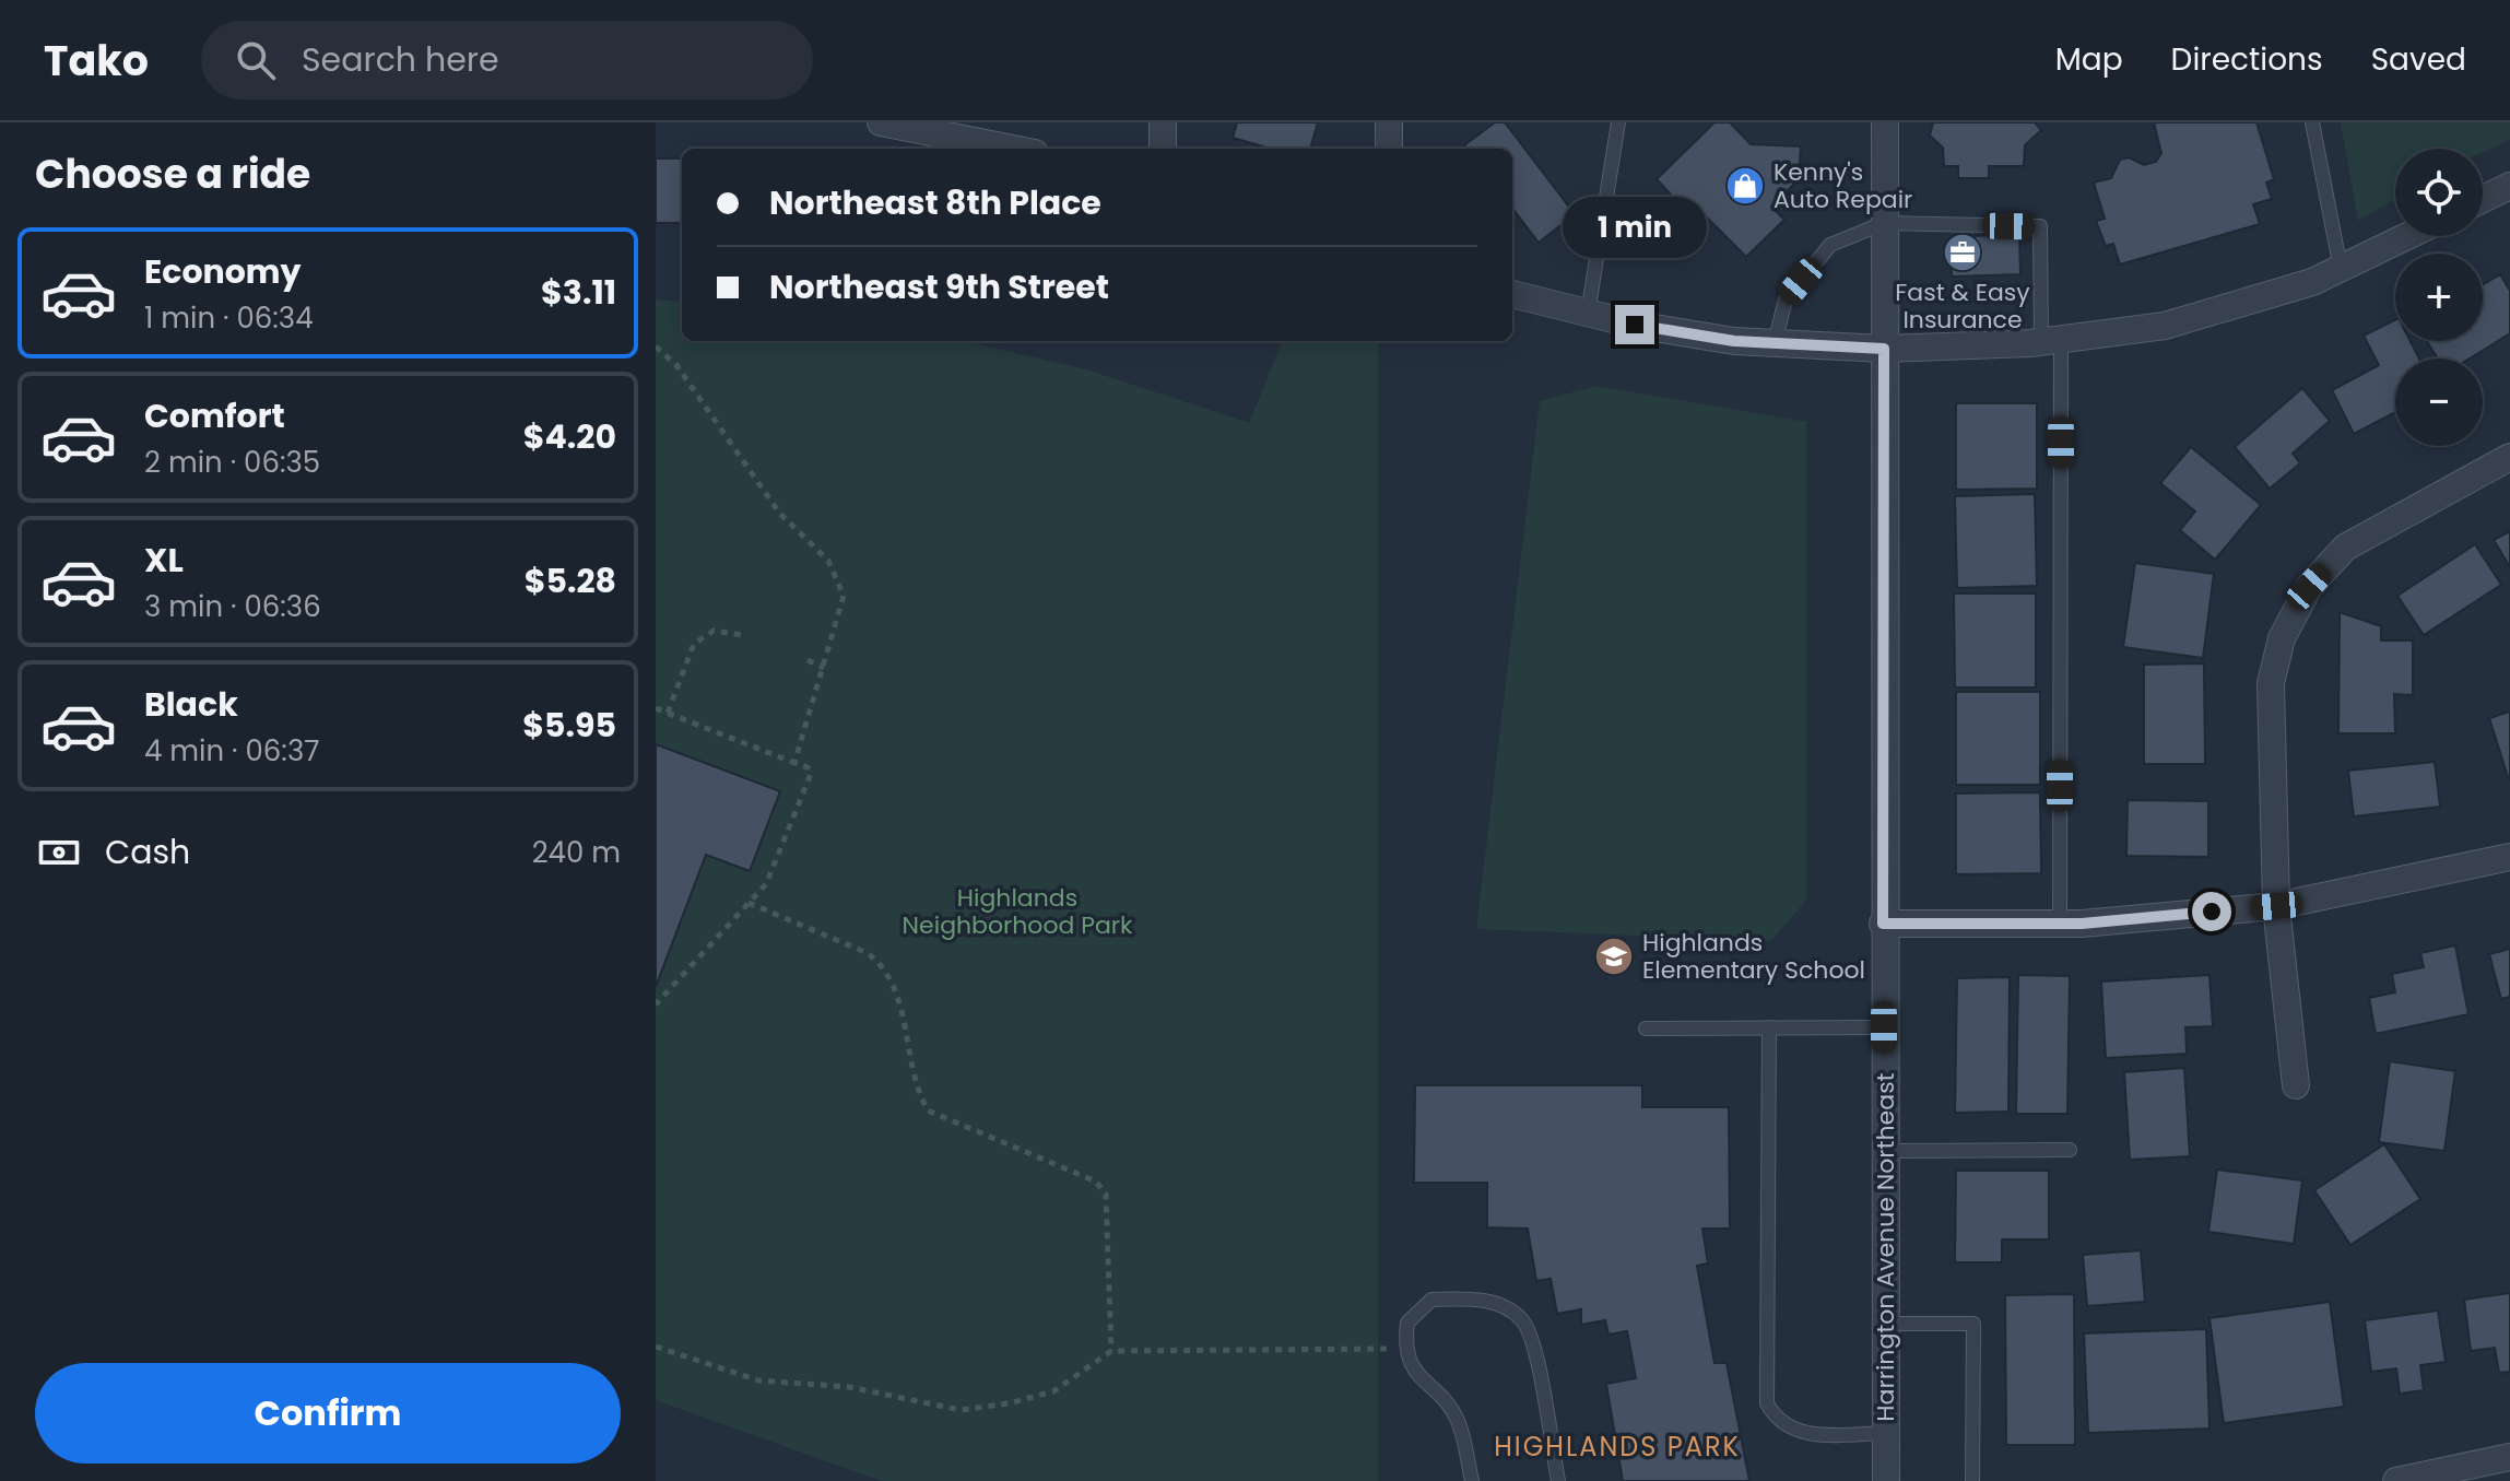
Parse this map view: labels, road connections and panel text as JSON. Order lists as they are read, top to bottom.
{
  "streets": {
    "street": ["Harrington Avenue Northeast"]
  },
  "districts": ["HIGHLANDS PARK"],
  "parks": ["Highlands Neighborhood Park"],
  "places": {
    "shop": ["Kenny's Auto Repair"],
    "office": ["Fast & Easy Insurance"],
    "school or university": ["Highlands Elementary School"]
  },
  "page": {
    "header": "Tako",
    "search": "Search here",
    "nav": ["Map", "Directions", "Saved"],
    "heading": "Choose a ride",
    "map_buttons": ["+", "−"],
    "banner": ["Northeast 8th Place", "Northeast 9th Street"],
    "bubble": "1 min",
    "list": [
      {
        "name": "Economy",
        "note": "1 min · 06:34",
        "value": "$3.11"
      },
      {
        "name": "Comfort",
        "note": "2 min · 06:35",
        "value": "$4.20"
      },
      {
        "name": "XL",
        "note": "3 min · 06:36",
        "value": "$5.28"
      },
      {
        "name": "Black",
        "note": "4 min · 06:37",
        "value": "$5.95"
      }
    ],
    "pay": ["Cash", "240 m"],
    "buttons": "Confirm"
  }
}
